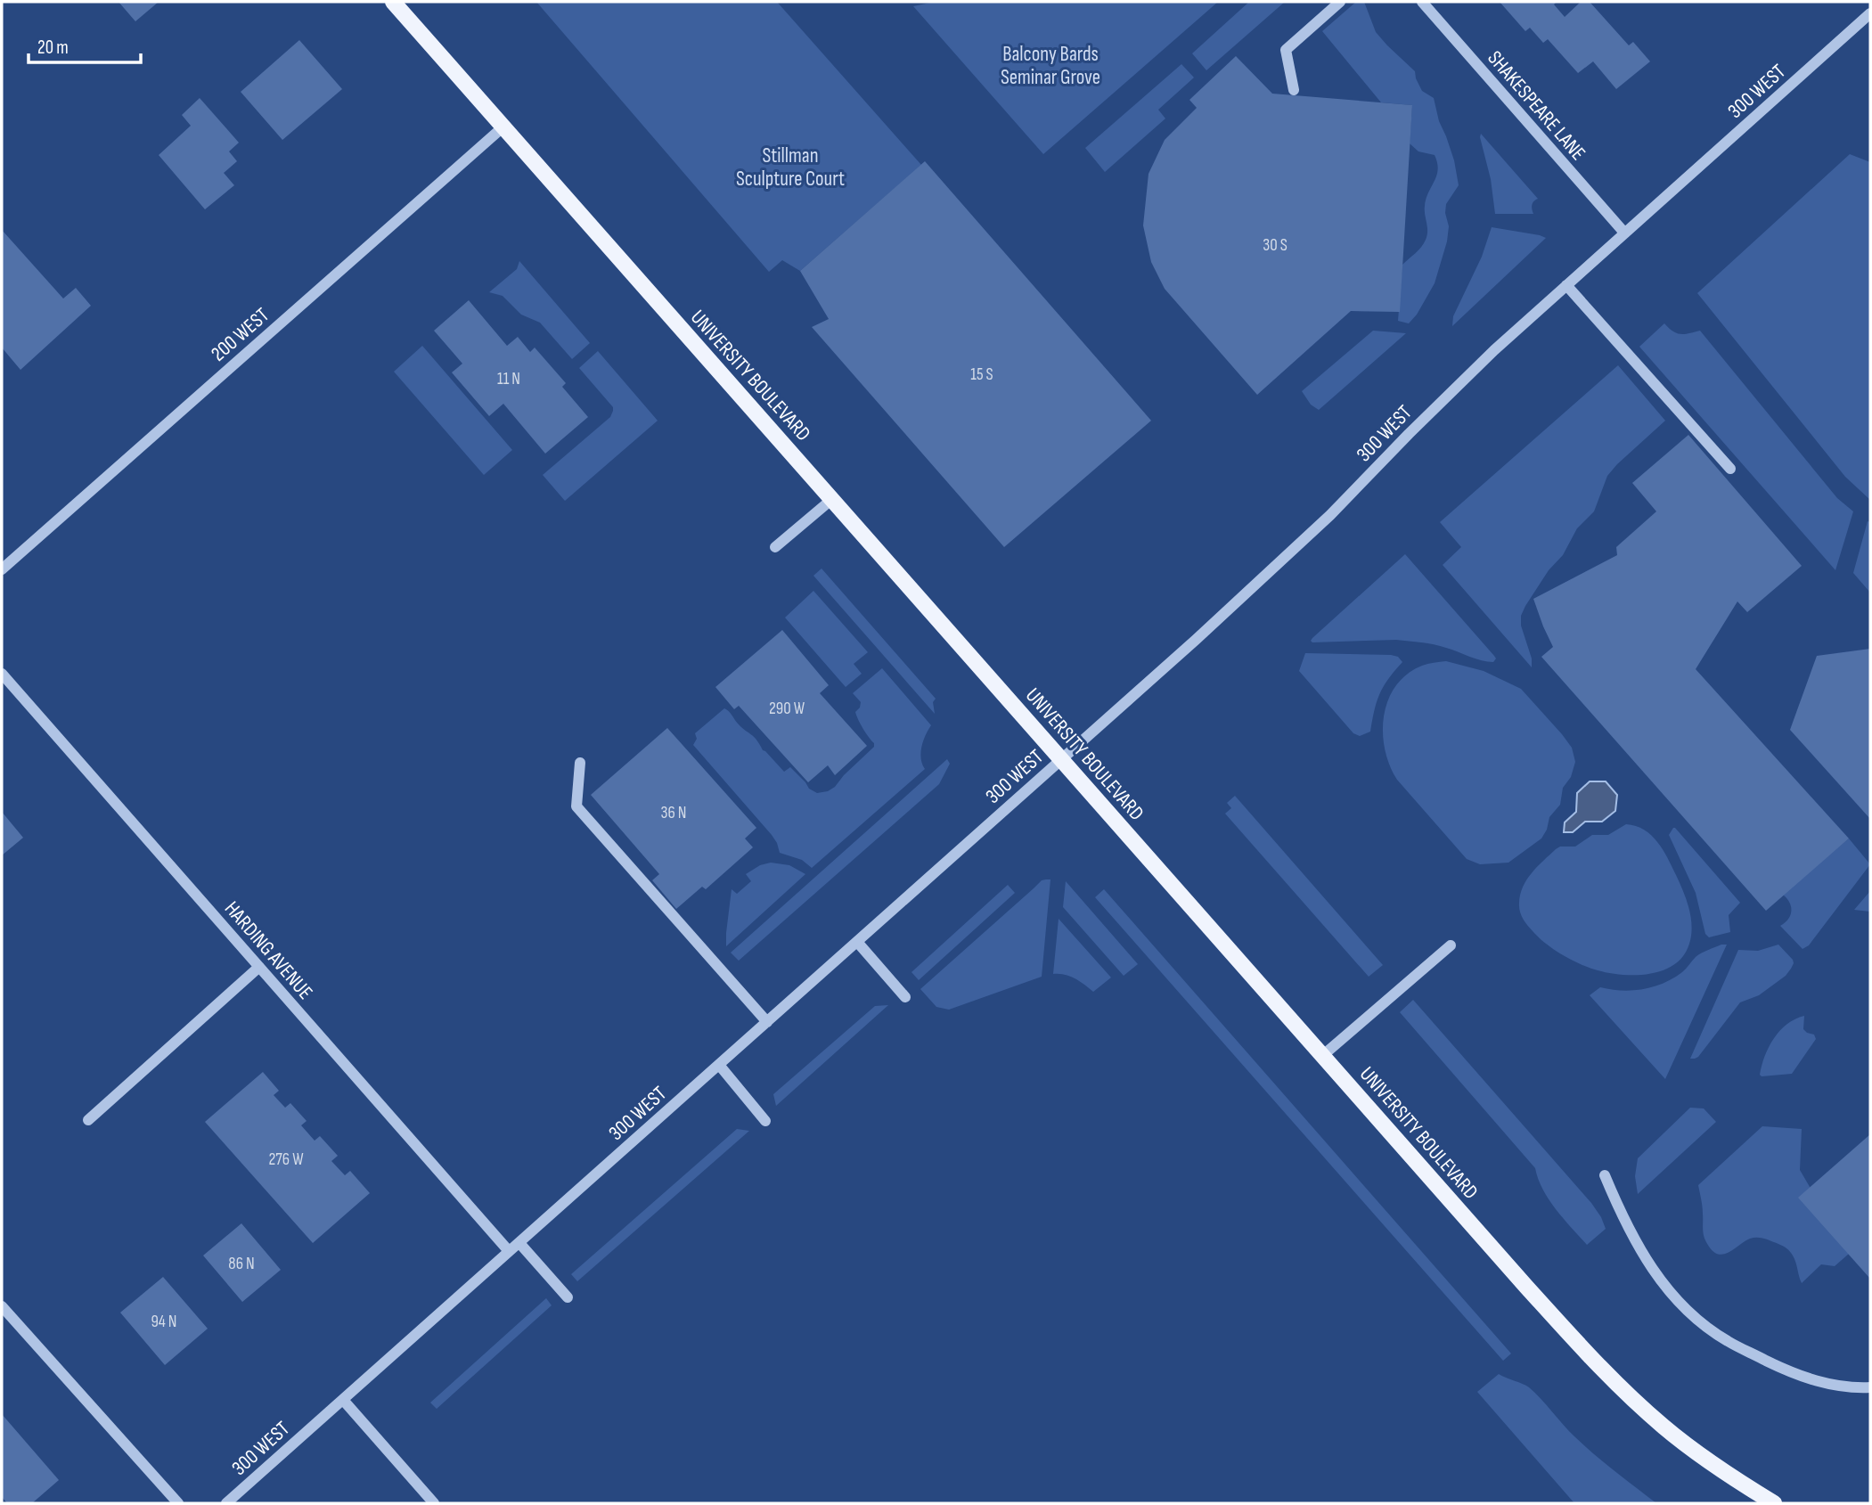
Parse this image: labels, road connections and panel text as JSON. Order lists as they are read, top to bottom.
{
  "streets": {
    "main road": ["UNIVERSITY BOULEVARD"],
    "street": [
      "300 WEST",
      "SHAKESPEARE LANE",
      "200 WEST",
      "HARDING AVENUE"
    ]
  },
  "crossings": [
    ["300 WEST", "SHAKESPEARE LANE"],
    ["300 WEST", "UNIVERSITY BOULEVARD"],
    ["300 WEST", "HARDING AVENUE"],
    ["200 WEST", "UNIVERSITY BOULEVARD"]
  ],
  "parks": ["Balcony Bards Seminar Grove", "Stillman Sculpture Court"],
  "house_numbers": [
    "30 S",
    "15 S",
    "11 N",
    "290 W",
    "36 N",
    "276 W",
    "86 N",
    "94 N"
  ],
  "scale_bar": "20 m"
}
